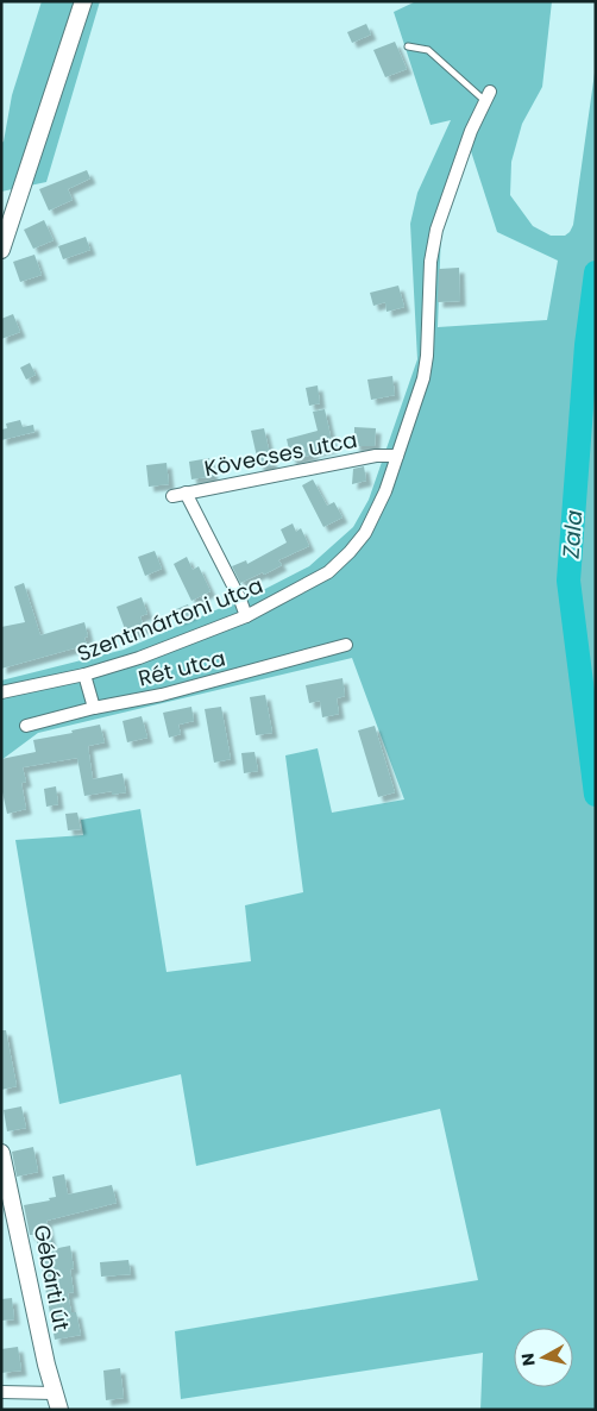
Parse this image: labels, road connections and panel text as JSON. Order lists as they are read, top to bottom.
{
  "streets": {
    "main road": ["Gébárti út"],
    "street": ["Kövecses utca", "Szentmártoni utca", "Rét utca"]
  },
  "crossings": [
    ["Kövecses utca", "Szentmártoni utca"]
  ],
  "water": ["Zala"],
  "north": "left"
}
